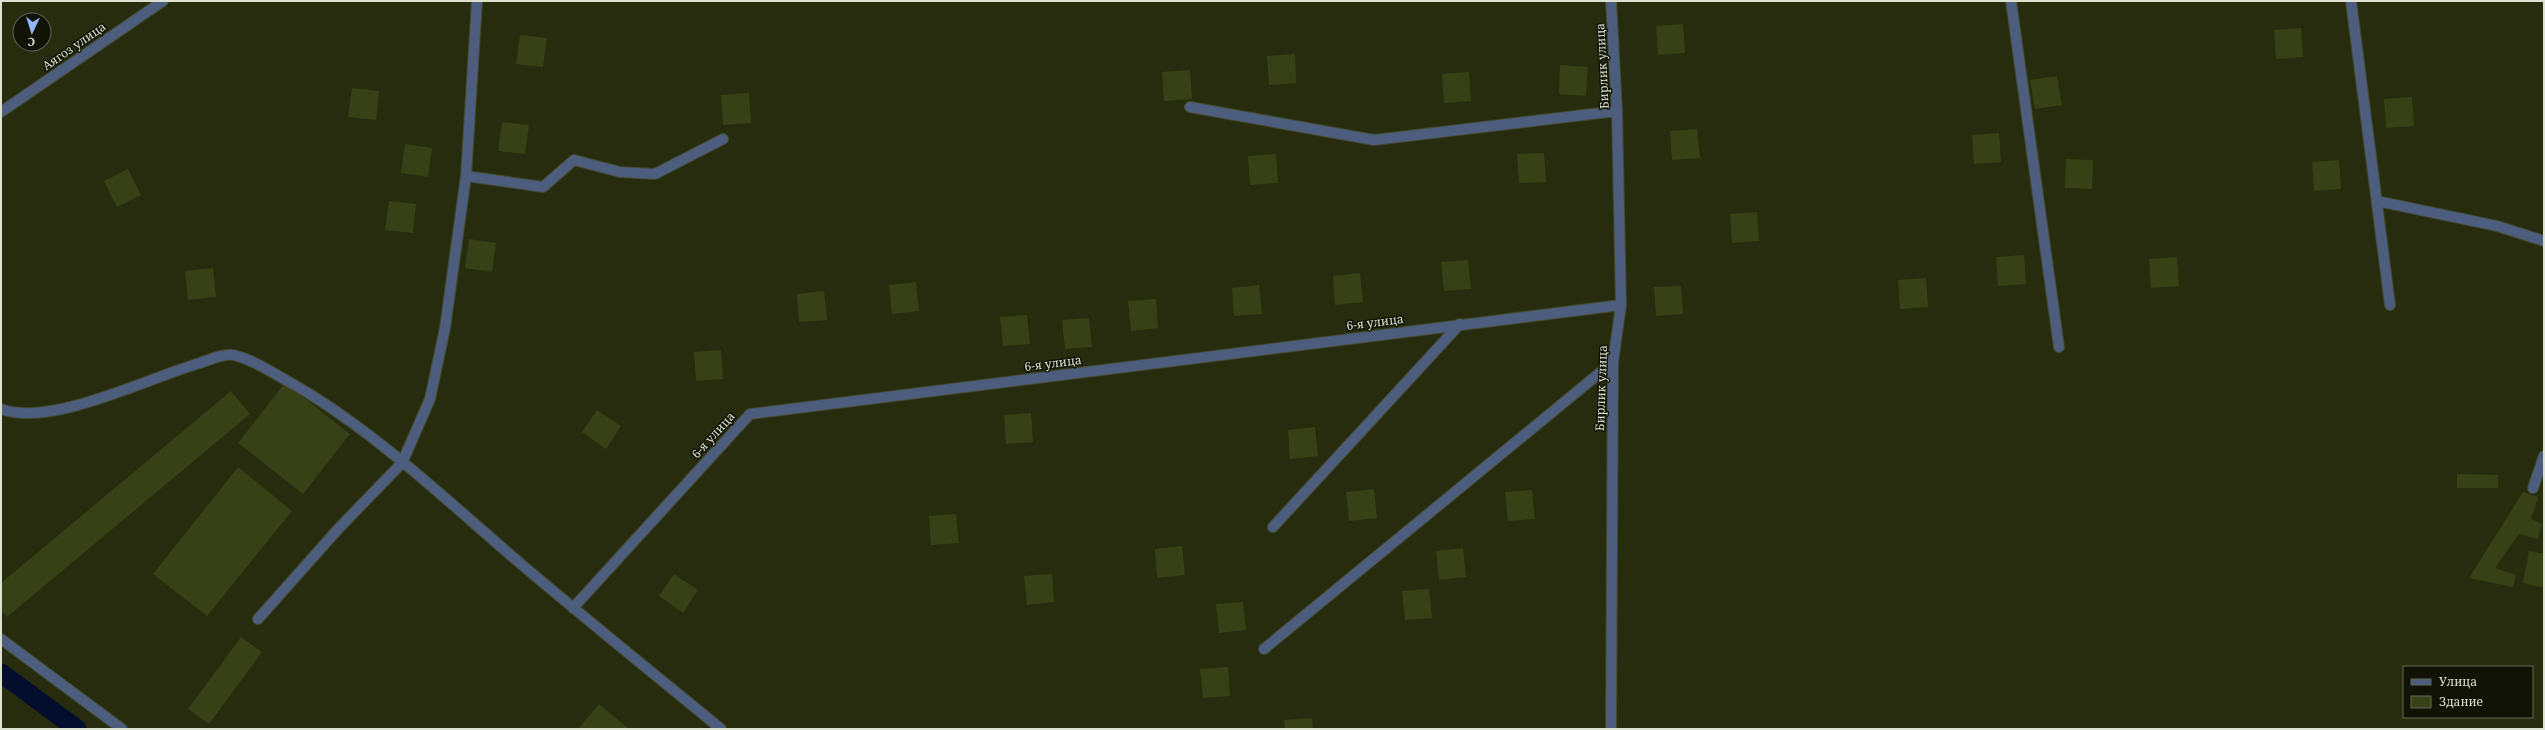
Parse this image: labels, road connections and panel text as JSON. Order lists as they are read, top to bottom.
{
  "streets": {
    "street": ["Аягоз улица", "Бирлик улица", "6-я улица"]
  },
  "crossings": [
    ["Бирлик улица", "6-я улица"]
  ],
  "legend": ["Улица", "Здание"],
  "north": "bottom"
}
